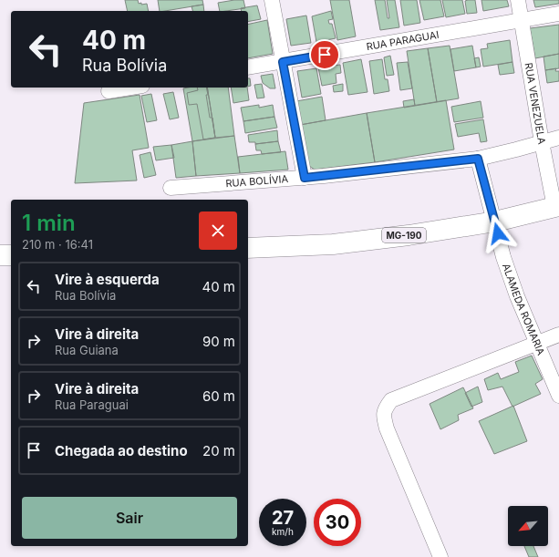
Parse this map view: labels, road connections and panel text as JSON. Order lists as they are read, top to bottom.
{
  "streets": {
    "main road": ["MG-190"],
    "street": [
      "RUA PARAGUAI",
      "RUA VENEZUELA",
      "RUA BOLÍVIA",
      "ALAMEDA ROMARIA"
    ]
  },
  "crossings": [
    ["RUA PARAGUAI", "RUA VENEZUELA"],
    ["RUA VENEZUELA", "RUA BOLÍVIA"],
    ["RUA VENEZUELA", "MG-190"],
    ["RUA BOLÍVIA", "ALAMEDA ROMARIA"],
    ["MG-190", "ALAMEDA ROMARIA"]
  ],
  "north": "bottom left",
  "page": {
    "turn": ["40 m", "Rua Bolívia"],
    "heading": ["1 min", "210 m · 16:41"],
    "list": [
      {
        "name": "Vire à esquerda",
        "note": "Rua Bolívia",
        "value": "40 m"
      },
      {
        "name": "Vire à direita",
        "note": "Rua Guiana",
        "value": "90 m"
      },
      {
        "name": "Vire à direita",
        "note": "Rua Paraguai",
        "value": "60 m"
      },
      {
        "name": "Chegada ao destino",
        "value": "20 m"
      }
    ],
    "buttons": "Sair",
    "speed": "27 km/h",
    "limit": "30"
  }
}
